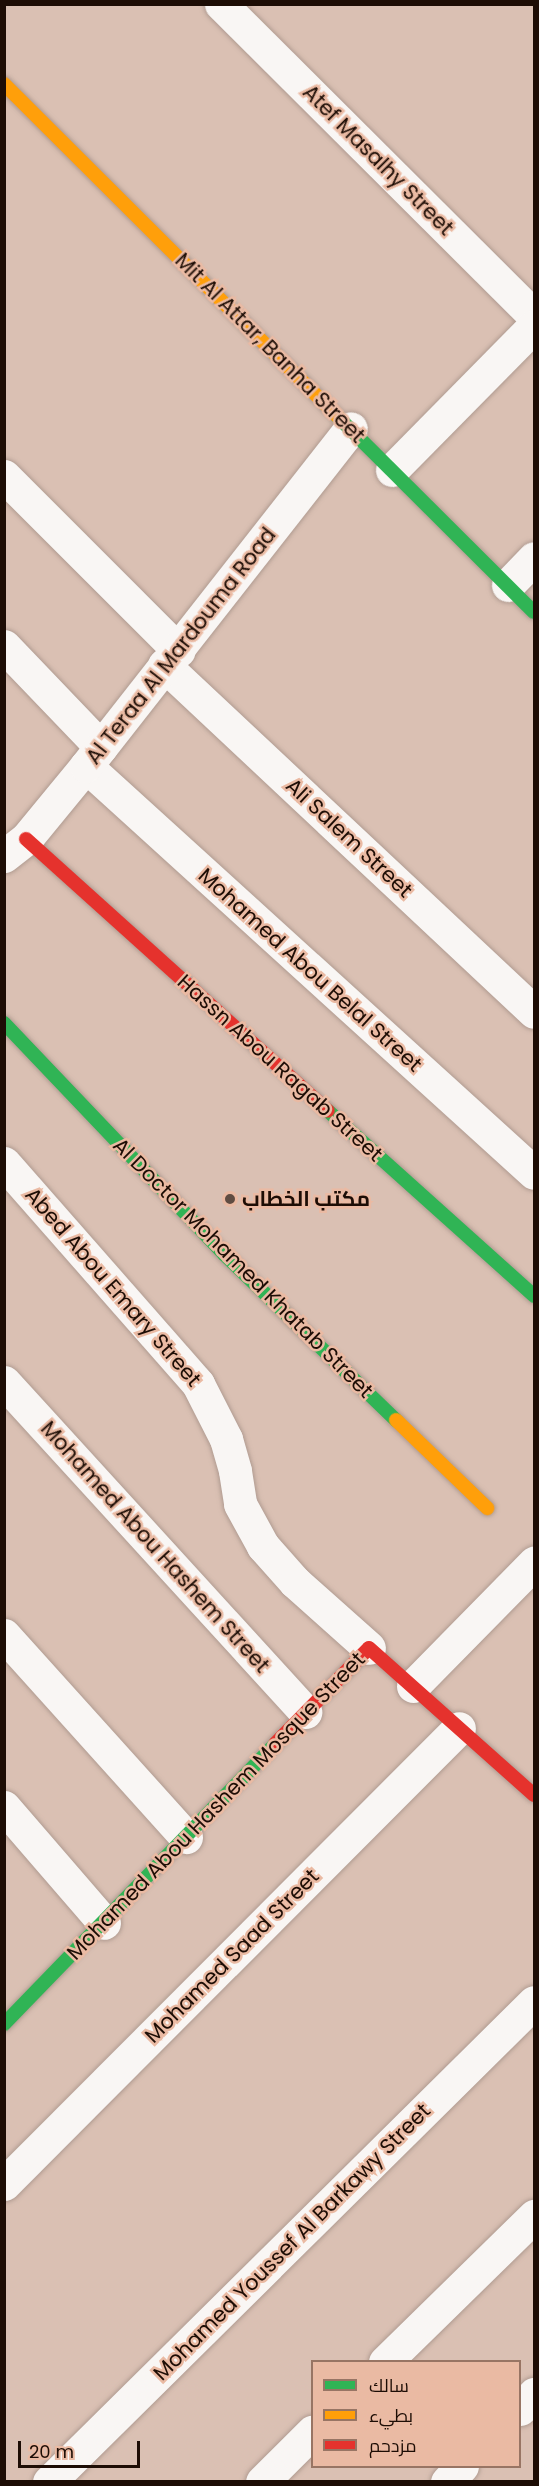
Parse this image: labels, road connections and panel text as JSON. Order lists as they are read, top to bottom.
{
  "streets": {
    "street": [
      "Atef Masalhy Street",
      "Mit Al Attar, Banha Street",
      "Al Teraa Al Mardouma Road",
      "Ali Salem Street",
      "Mohamed Abou Belal Street",
      "Hassn Abou Ragab Street",
      "Al Doctor Mohamed Khatab Street",
      "Abed Abou Emary Street",
      "Mohamed Abou Hashem Street",
      "Mohamed Abou Hashem Mosque Street",
      "Mohamed Saad Street",
      "Mohamed Youssef Al Barkawy Street"
    ]
  },
  "crossings": [
    ["Mit Al Attar, Banha Street", "Al Teraa Al Mardouma Road"],
    ["Al Teraa Al Mardouma Road", "Ali Salem Street"],
    ["Al Teraa Al Mardouma Road", "Mohamed Abou Belal Street"],
    ["Al Teraa Al Mardouma Road", "Hassn Abou Ragab Street"],
    ["Abed Abou Emary Street", "Mohamed Abou Hashem Mosque Street"],
    ["Mohamed Abou Hashem Street", "Mohamed Abou Hashem Mosque Street"],
    ["Mohamed Abou Hashem Mosque Street", "Mohamed Saad Street"]
  ],
  "places": ["مكتب الخطاب"],
  "legend": ["سالك", "بطيء", "مزدحم"],
  "scale_bar": "20 m"
}
